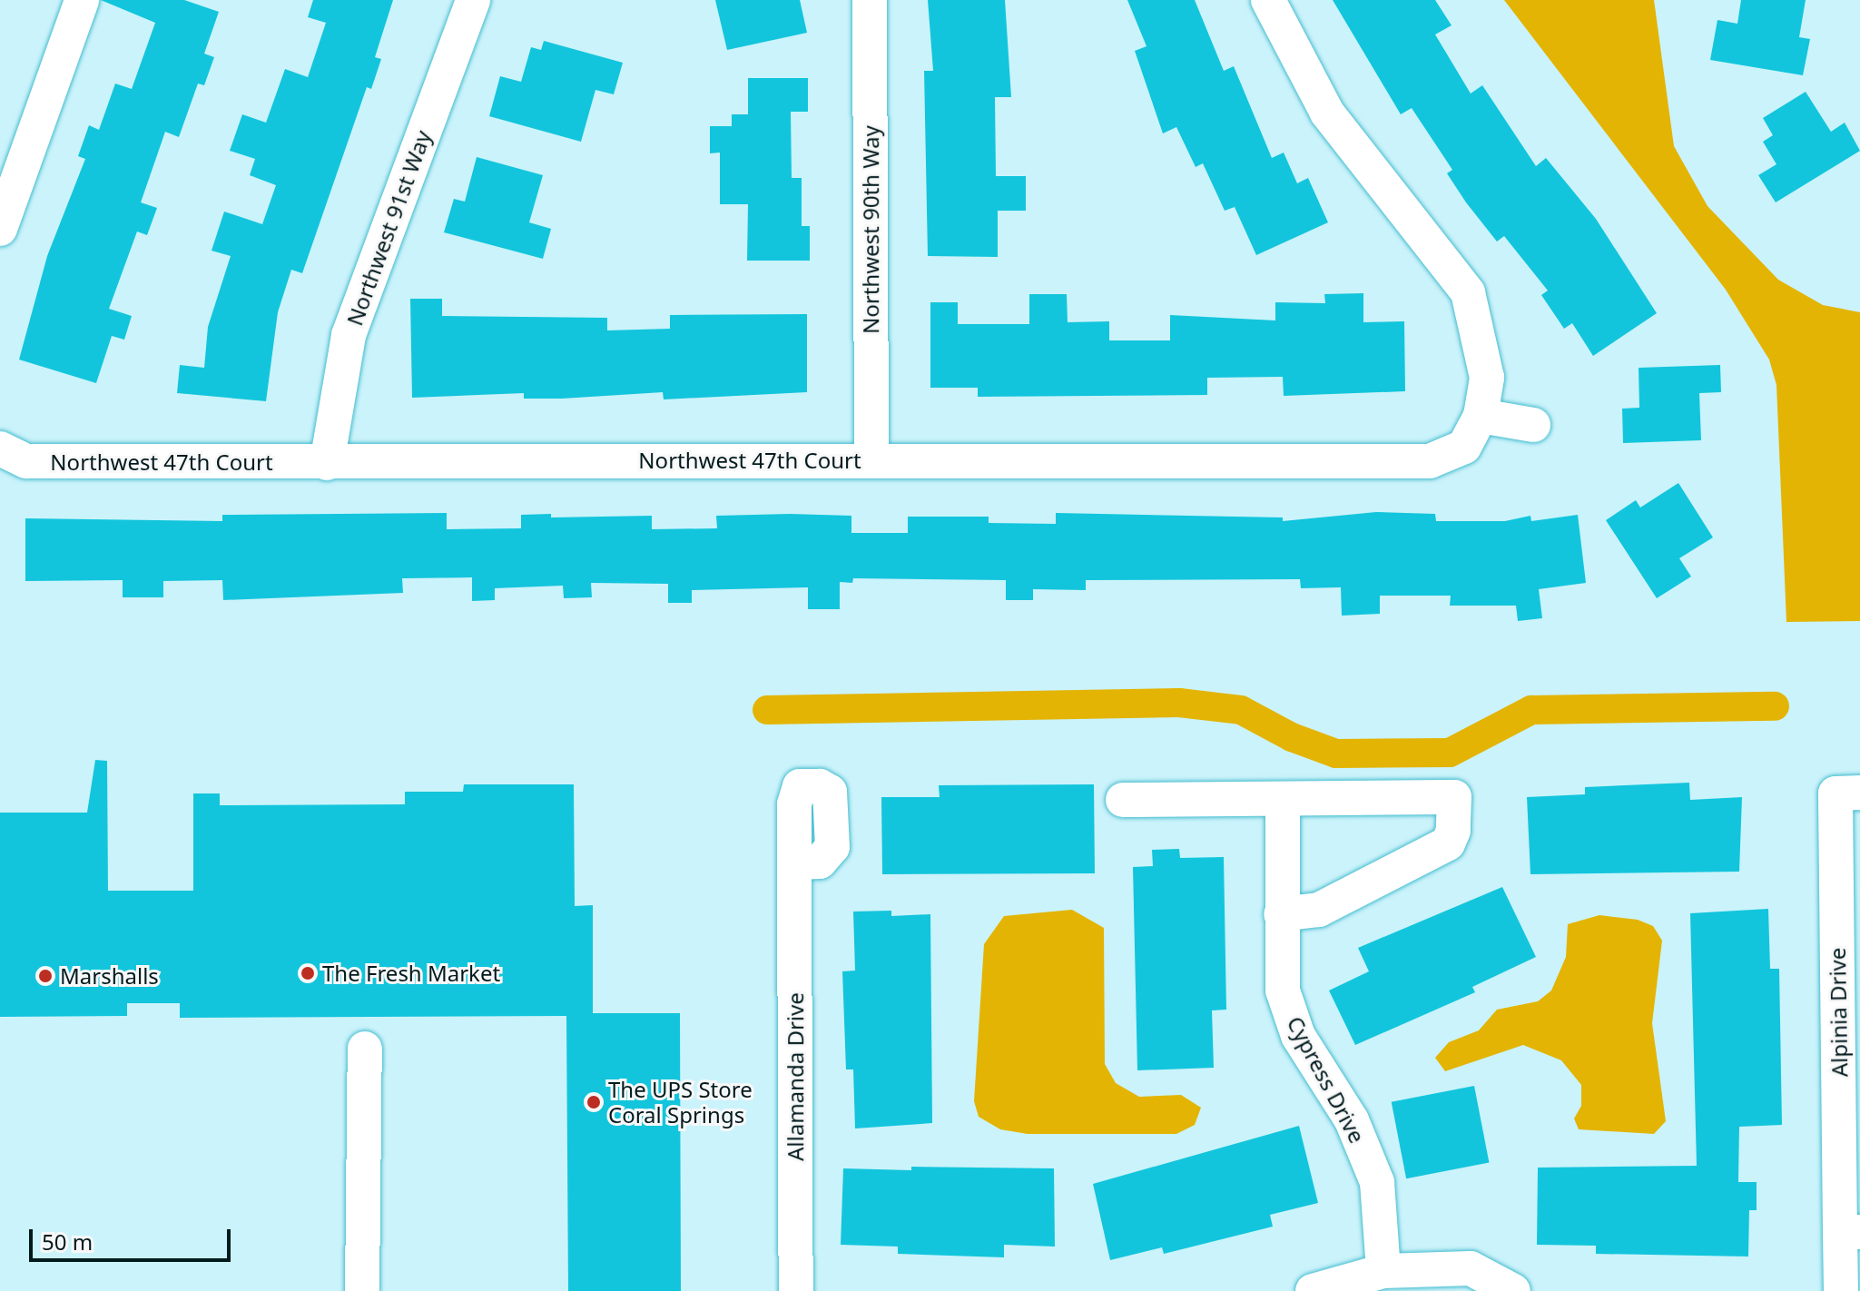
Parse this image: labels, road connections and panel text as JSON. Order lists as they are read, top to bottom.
{
  "streets": {
    "street": [
      "Northwest 91st Way",
      "Northwest 90th Way",
      "Northwest 47th Court",
      "Alpinia Drive",
      "Allamanda Drive",
      "Cypress Drive"
    ]
  },
  "crossings": [
    ["Northwest 91st Way", "Northwest 47th Court"],
    ["Northwest 90th Way", "Northwest 47th Court"]
  ],
  "places": ["The Fresh Market", "Marshalls", "The UPS Store Coral Springs"],
  "scale_bar": "50 m"
}
